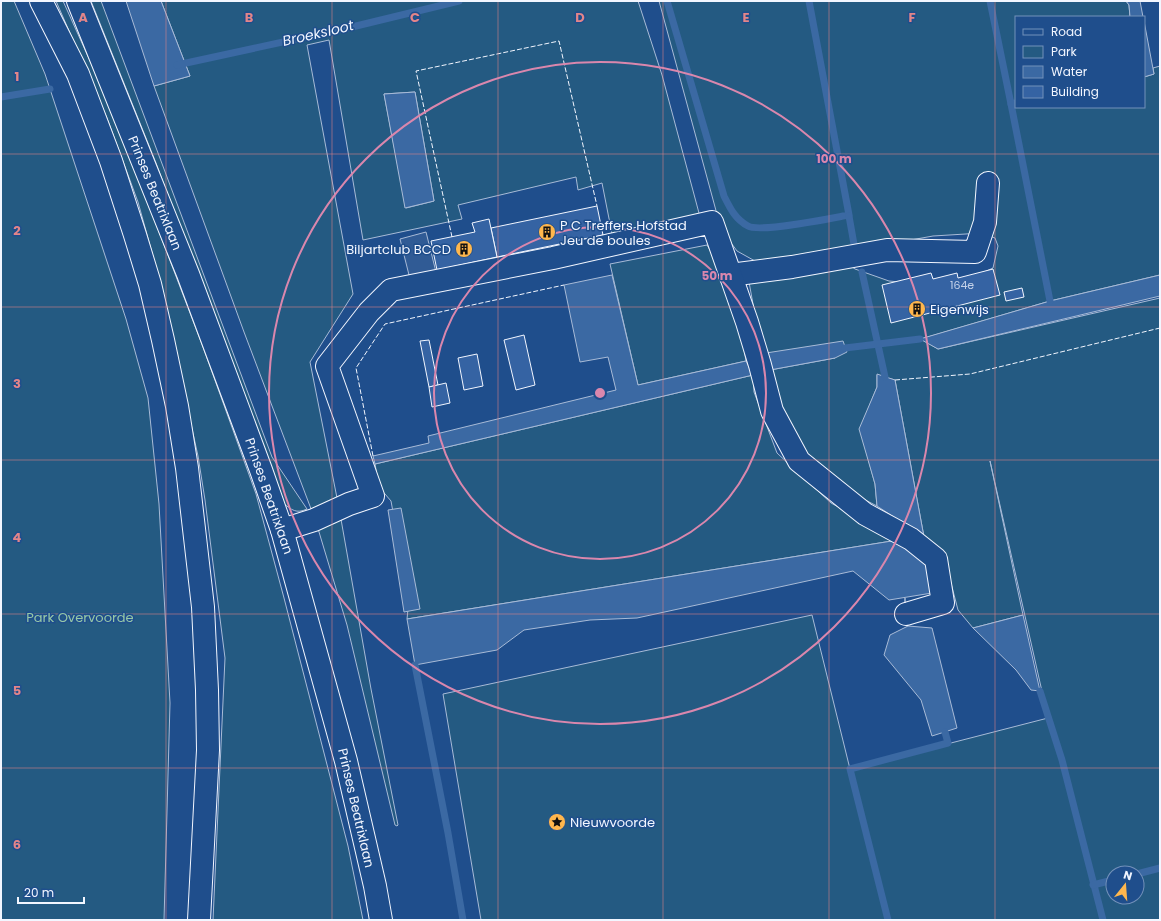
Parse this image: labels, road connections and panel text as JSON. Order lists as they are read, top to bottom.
{
  "streets": {
    "main road": ["Prinses Beatrixlaan"]
  },
  "water": ["Broeksloot"],
  "parks": ["Park Overvoorde"],
  "places": {
    "building": ["P C Treffers Hofstad Jeu de boules", "Biljartclub BCCD", "Eigenwijs"],
    "place": ["Nieuwvoorde"]
  },
  "house_numbers": ["164e"],
  "legend": [
    "Road",
    "Park",
    "Water",
    "Building"
  ],
  "scale_bar": "20 m",
  "north": "top",
  "grid": {
    "columns": [
      "A",
      "B",
      "C",
      "D",
      "E",
      "F"
    ],
    "rows": [
      "1",
      "2",
      "3",
      "4",
      "5",
      "6"
    ]
  },
  "rings": ["100 m", "50 m"]
}
